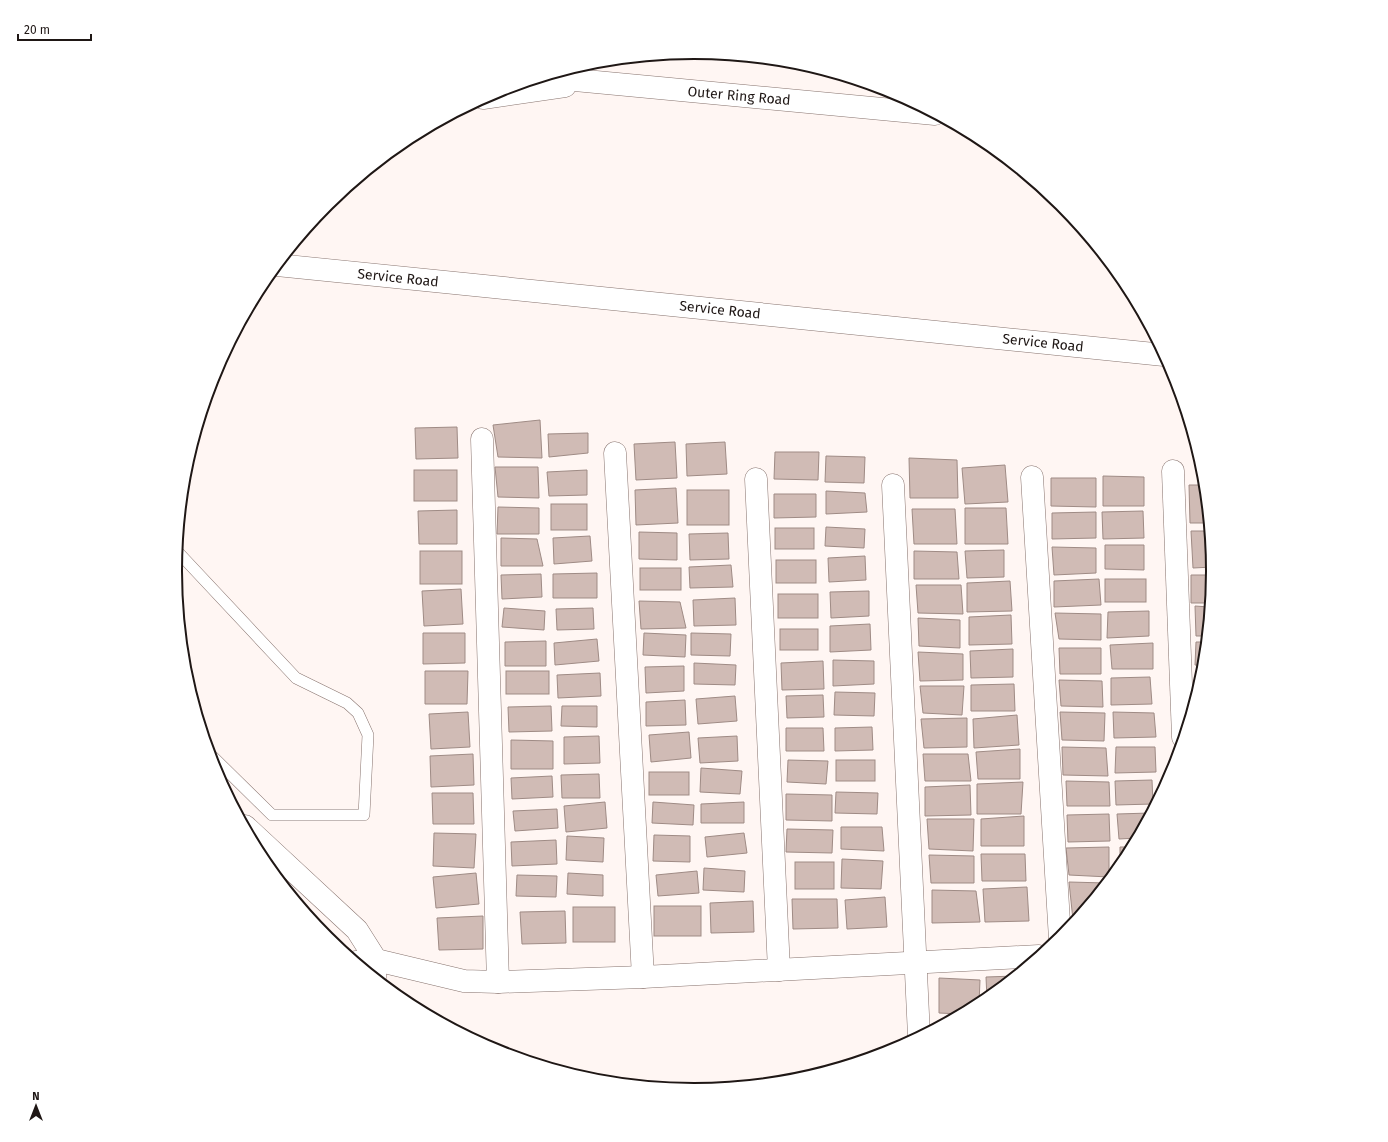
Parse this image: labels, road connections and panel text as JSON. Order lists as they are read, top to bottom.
{
  "streets": {
    "main road": ["Outer Ring Road", "Service Road"]
  },
  "scale_bar": "20 m",
  "north": "top"
}
